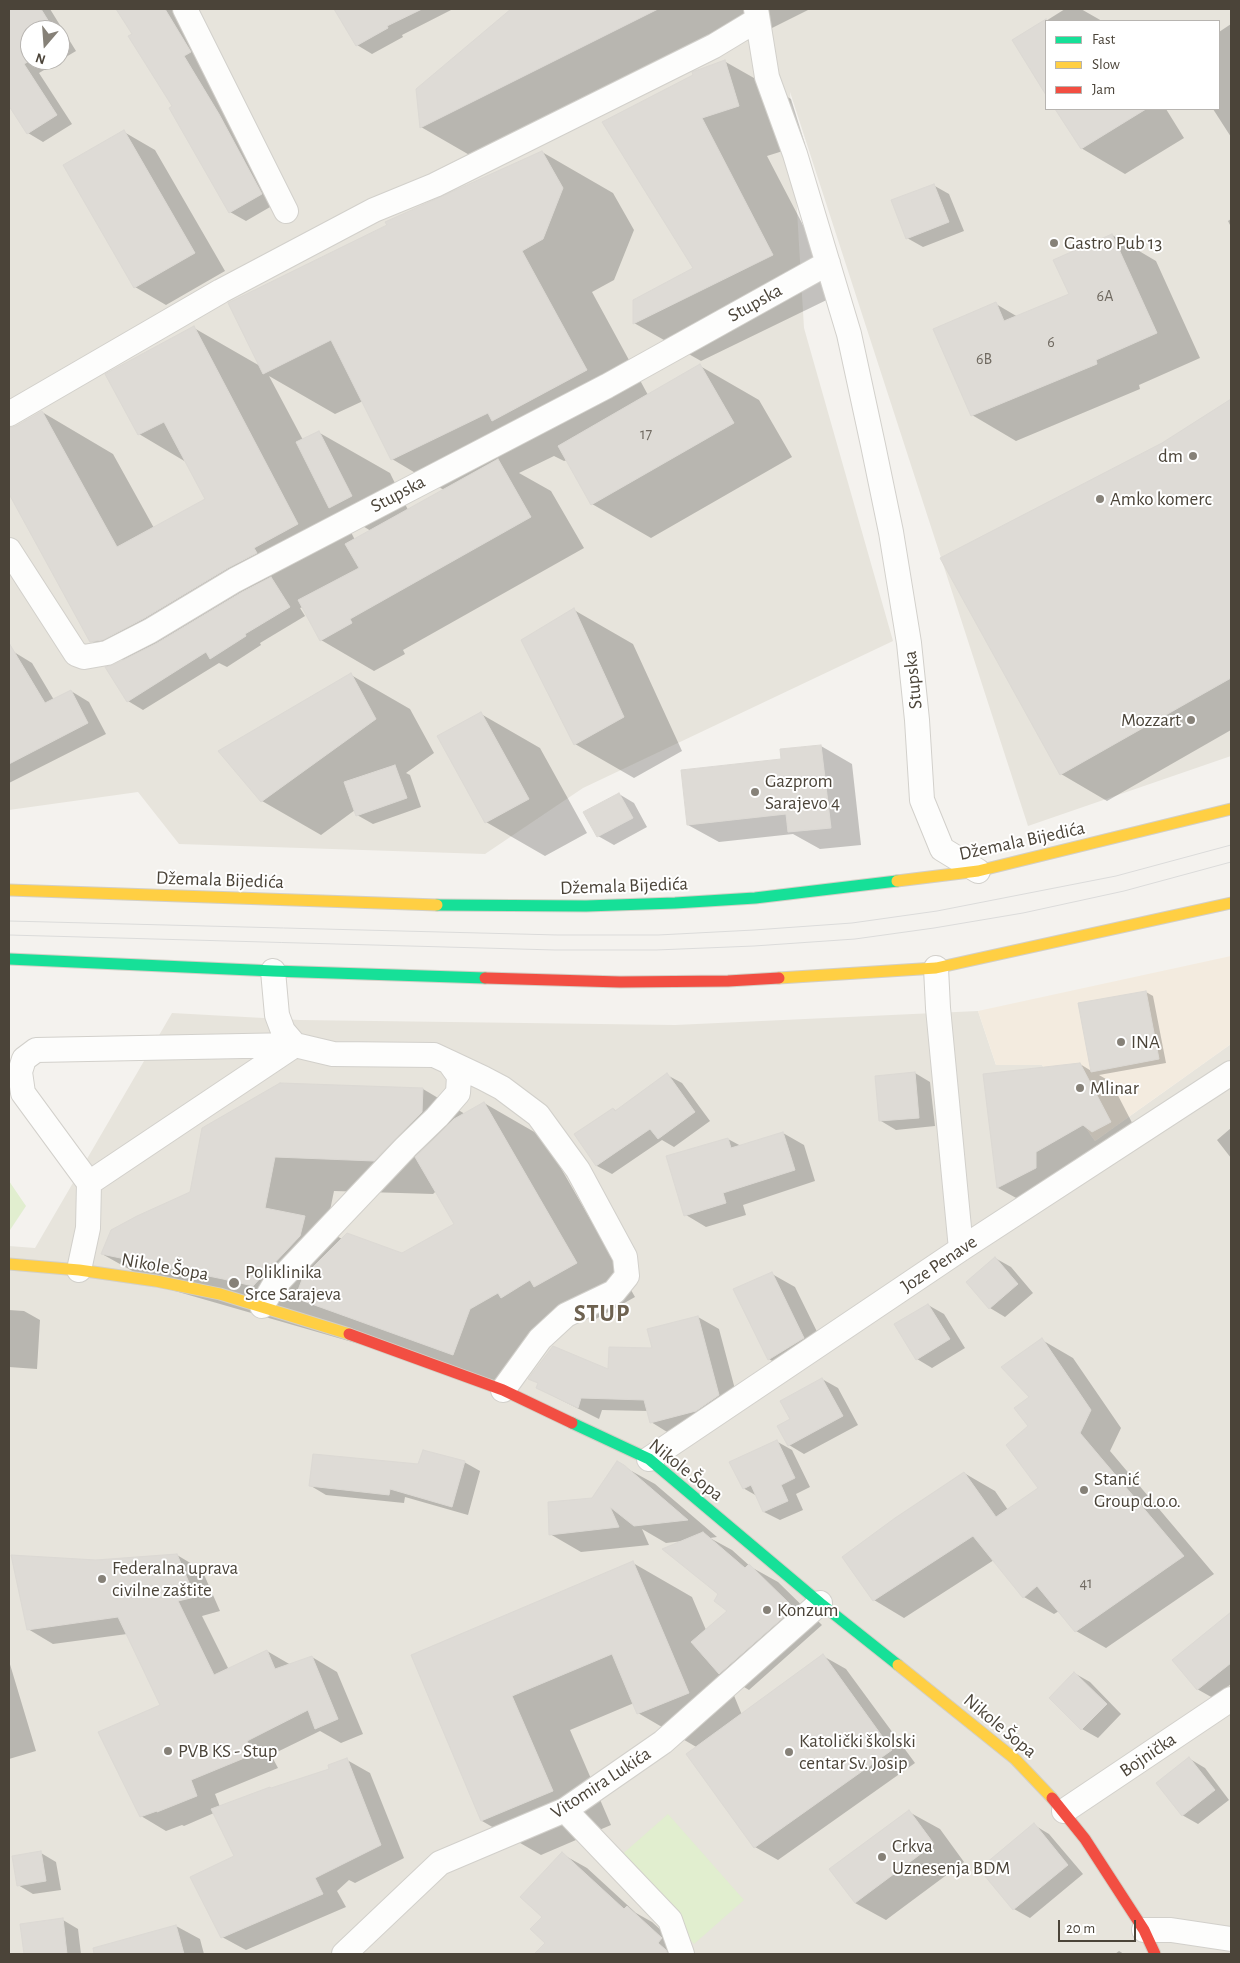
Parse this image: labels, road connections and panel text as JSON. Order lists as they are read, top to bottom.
{
  "streets": {
    "main road": ["Džemala Bijedića", "Nikole Šopa"],
    "street": [
      "Stupska",
      "Joze Penave",
      "Bojnička",
      "Vitomira Lukića"
    ]
  },
  "crossings": [
    ["Stupska", "Džemala Bijedića"],
    ["Joze Penave", "Nikole Šopa"],
    ["Nikole Šopa", "Bojnička"],
    ["Nikole Šopa", "Vitomira Lukića"]
  ],
  "districts": ["STUP"],
  "places": [
    "Gastro Pub 13",
    "dm",
    "Amko komerc",
    "Mozzart",
    "Gazprom Sarajevo 4",
    "INA",
    "Mlinar",
    "Poliklinika Srce Sarajeva",
    "Stanić Group d.o.o.",
    "Federalna uprava civilne zaštite",
    "Konzum",
    "PVB KS - Stup",
    "Katolički školski centar Sv. Josip",
    "Crkva Uznesenja BDM"
  ],
  "house_numbers": [
    "6A",
    "6",
    "6B",
    "17",
    "41"
  ],
  "legend": ["Fast", "Slow", "Jam"],
  "scale_bar": "20 m",
  "north": "bottom"
}
